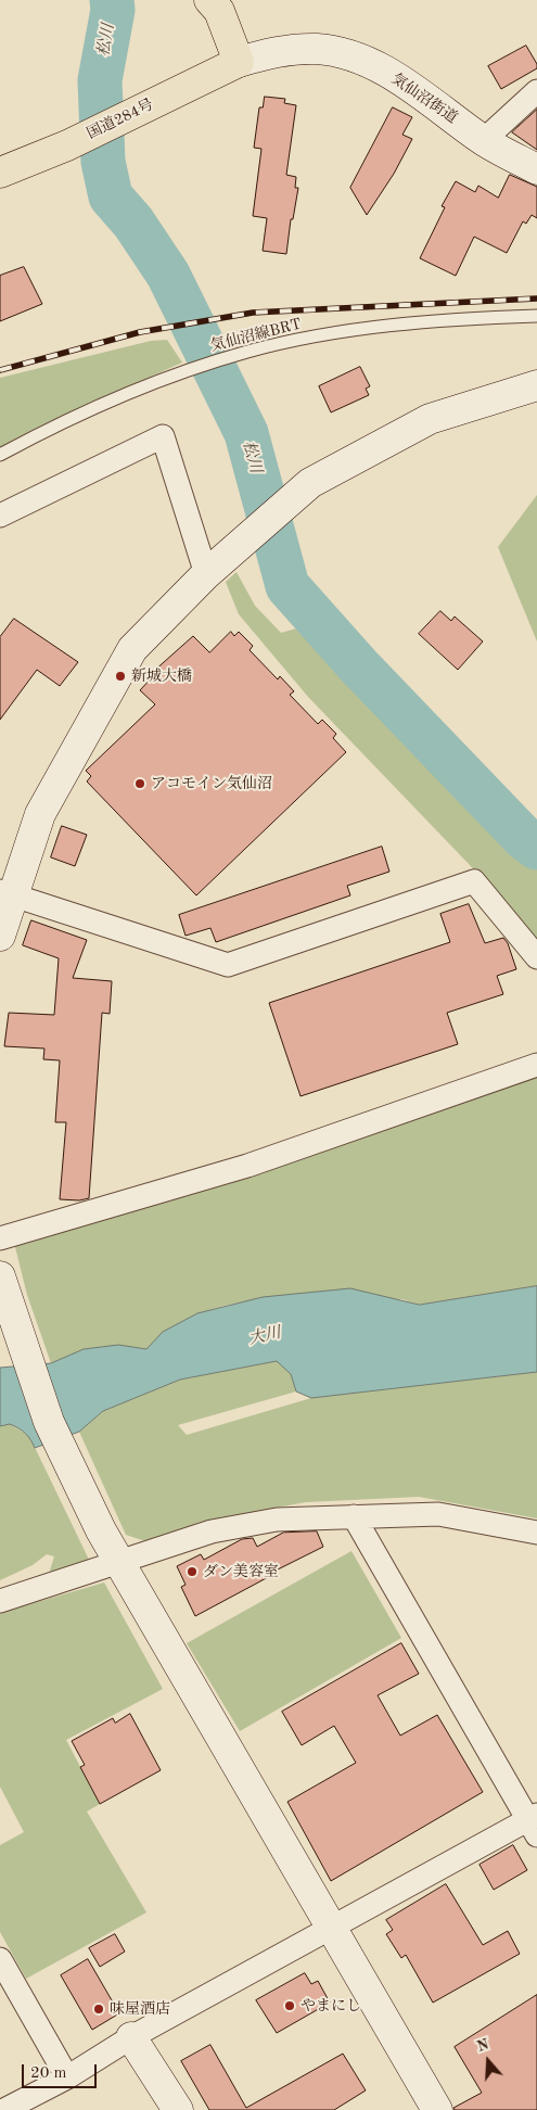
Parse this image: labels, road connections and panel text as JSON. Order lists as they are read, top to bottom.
{
  "streets": {
    "highway": ["国道284号"],
    "street": ["気仙沼街道"],
    "lane": ["気仙沼線BRT"]
  },
  "crossings": [
    ["気仙沼街道", "国道284号"]
  ],
  "water": ["松川", "大川"],
  "places": [
    "新城大橋",
    "アコモイン気仙沼",
    "ダン美容室",
    "やまにし",
    "味屋酒店"
  ],
  "scale_bar": "20 m",
  "north": "top"
}
